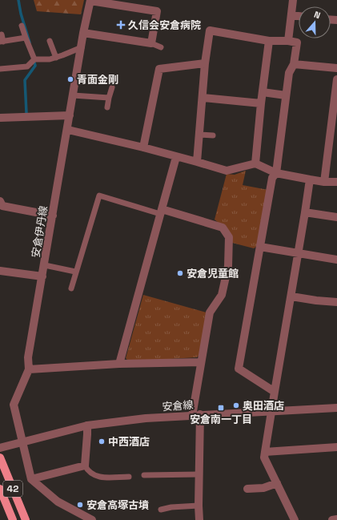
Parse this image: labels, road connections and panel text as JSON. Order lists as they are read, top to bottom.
{
  "streets": {
    "main road": ["42"],
    "street": ["安倉伊丹線", "安倉線"]
  },
  "crossings": [
    ["安倉伊丹線", "安倉線"]
  ],
  "places": {
    "health": ["久信会安倉病院"],
    "other": [
      "青面金剛",
      "安倉児童館",
      "奥田酒店",
      "中西酒店",
      "安倉高塚古墳"
    ],
    "transit": ["安倉南一丁目"]
  },
  "north": "top"
}
